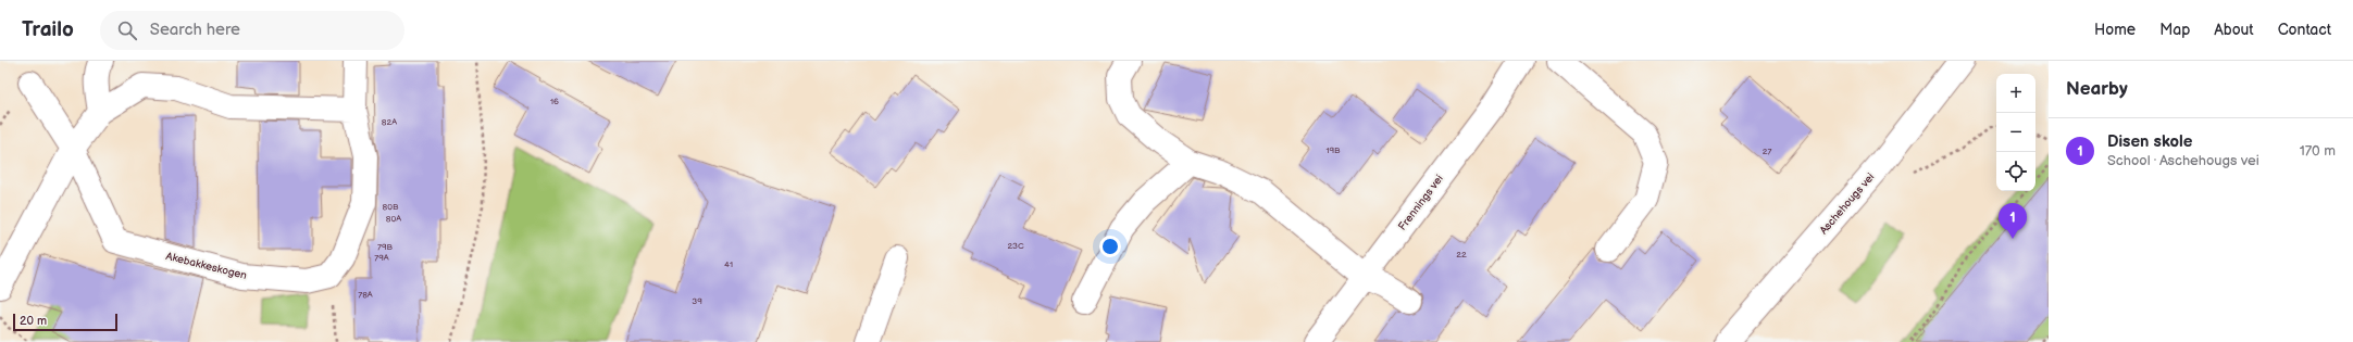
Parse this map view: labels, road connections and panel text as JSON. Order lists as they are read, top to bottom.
{
  "streets": {
    "street": ["Frennings vei", "Aschehougs vei", "Akebakkeskogen"]
  },
  "house_numbers": [
    "16",
    "82A",
    "19B",
    "27",
    "80B",
    "80A",
    "23C",
    "79B",
    "22",
    "79A",
    "41",
    "78A",
    "39"
  ],
  "scale_bar": "20 m",
  "page": {
    "header": "Trailo",
    "search": "Search here",
    "nav": [
      "Home",
      "Map",
      "About",
      "Contact"
    ],
    "heading": "Nearby",
    "map_buttons": ["+", "−"],
    "list": [
      {
        "mark": "1",
        "name": "Disen skole",
        "note": "School · Aschehougs vei",
        "value": "170 m"
      }
    ],
    "pins": "1",
    "scale": "20 m"
  }
}
